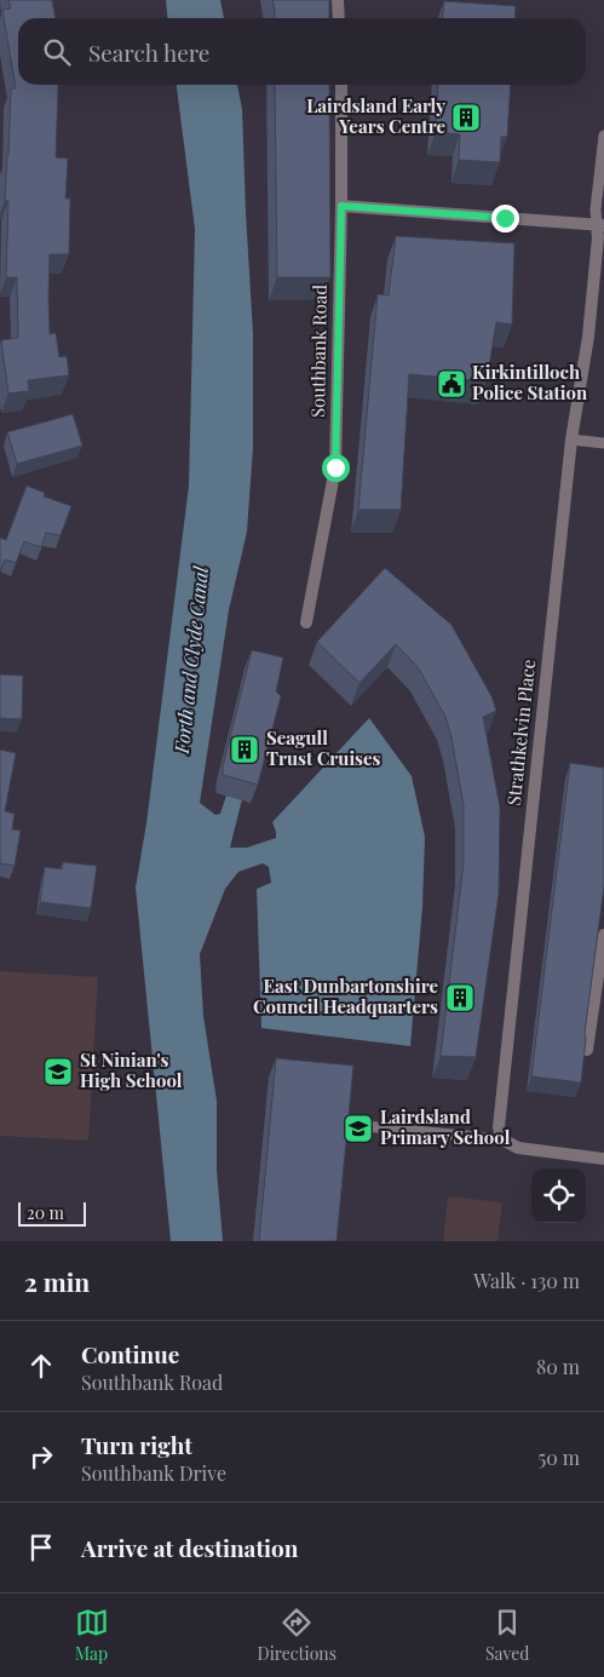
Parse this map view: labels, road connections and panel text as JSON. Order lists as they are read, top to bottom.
{
  "streets": {
    "street": ["Southbank Road", "Strathkelvin Place"]
  },
  "water": ["Forth and Clyde Canal"],
  "places": {
    "building": ["Lairdsland Early Years Centre", "Seagull Trust Cruises", "East Dunbartonshire Council Headquarters"],
    "public building": ["Kirkintilloch Police Station"],
    "school or university": ["St Ninian's High School", "Lairdsland Primary School"]
  },
  "scale_bar": "20 m",
  "page": {
    "search": "Search here",
    "scale": "20 m",
    "heading": ["2 min", "Walk · 130 m"],
    "list": [
      ["Continue", "Southbank Road", "80 m"],
      ["Turn right", "Southbank Drive", "50 m"],
      "Arrive at destination"
    ],
    "nav": ["Map", "Directions", "Saved"]
  }
}
